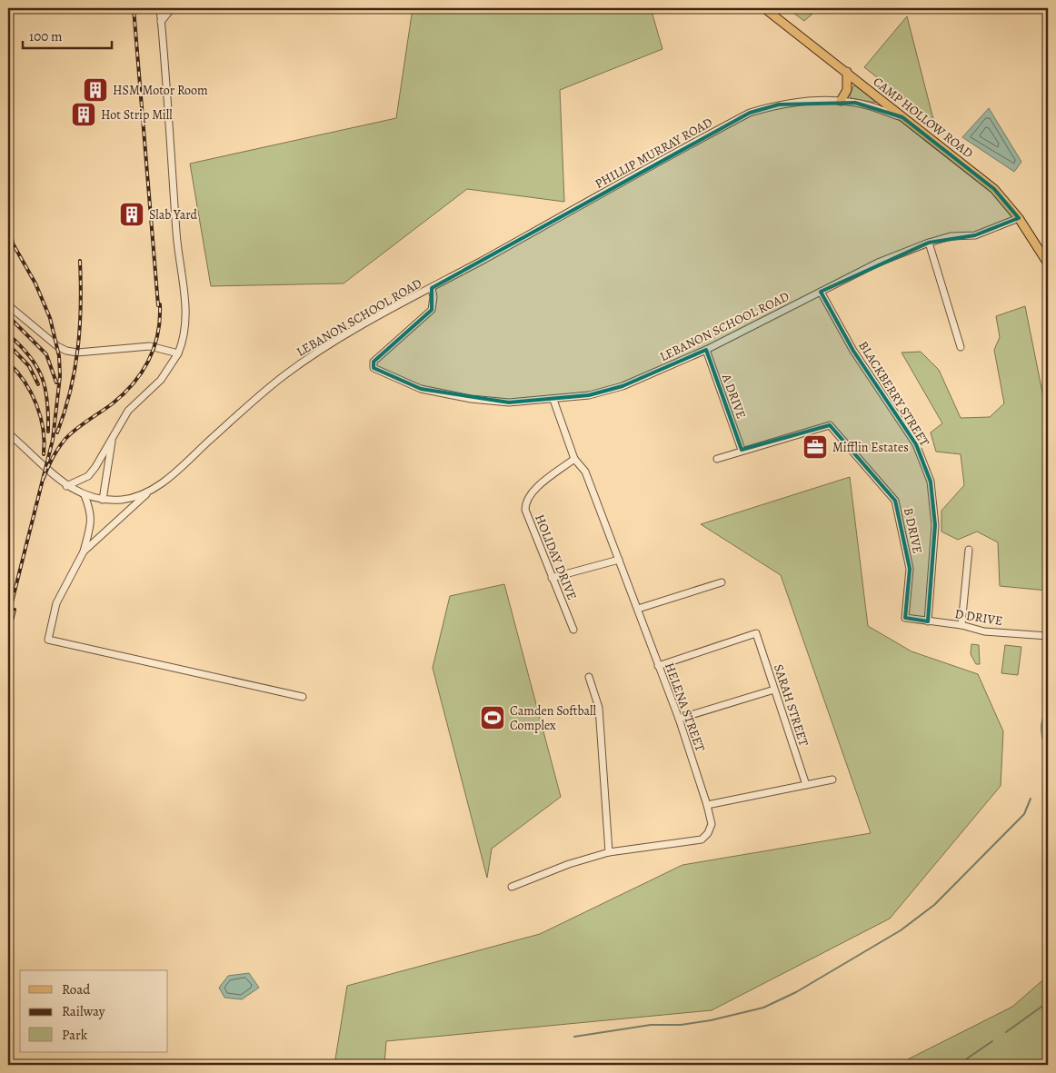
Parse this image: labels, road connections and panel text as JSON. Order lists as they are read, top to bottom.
{
  "streets": {
    "main road": ["CAMP HOLLOW ROAD"],
    "street": [
      "PHILLIP MURRAY ROAD",
      "LEBANON SCHOOL ROAD",
      "BLACKBERRY STREET",
      "A DRIVE",
      "B DRIVE",
      "HOLIDAY DRIVE",
      "D DRIVE",
      "SARAH STREET",
      "HELENA STREET"
    ]
  },
  "crossings": [
    ["CAMP HOLLOW ROAD", "PHILLIP MURRAY ROAD"],
    ["CAMP HOLLOW ROAD", "LEBANON SCHOOL ROAD"],
    ["PHILLIP MURRAY ROAD", "LEBANON SCHOOL ROAD"],
    ["LEBANON SCHOOL ROAD", "BLACKBERRY STREET"],
    ["LEBANON SCHOOL ROAD", "A DRIVE"],
    ["LEBANON SCHOOL ROAD", "HELENA STREET"],
    ["BLACKBERRY STREET", "D DRIVE"],
    ["A DRIVE", "B DRIVE"],
    ["B DRIVE", "D DRIVE"],
    ["HOLIDAY DRIVE", "HELENA STREET"],
    ["SARAH STREET", "HELENA STREET"]
  ],
  "places": {
    "building": ["HSM Motor Room", "Hot Strip Mill", "Slab Yard"],
    "office": ["Mifflin Estates"],
    "sports": ["Camden Softball Complex"]
  },
  "legend": ["Road", "Railway", "Park"],
  "scale_bar": "100 m"
}
